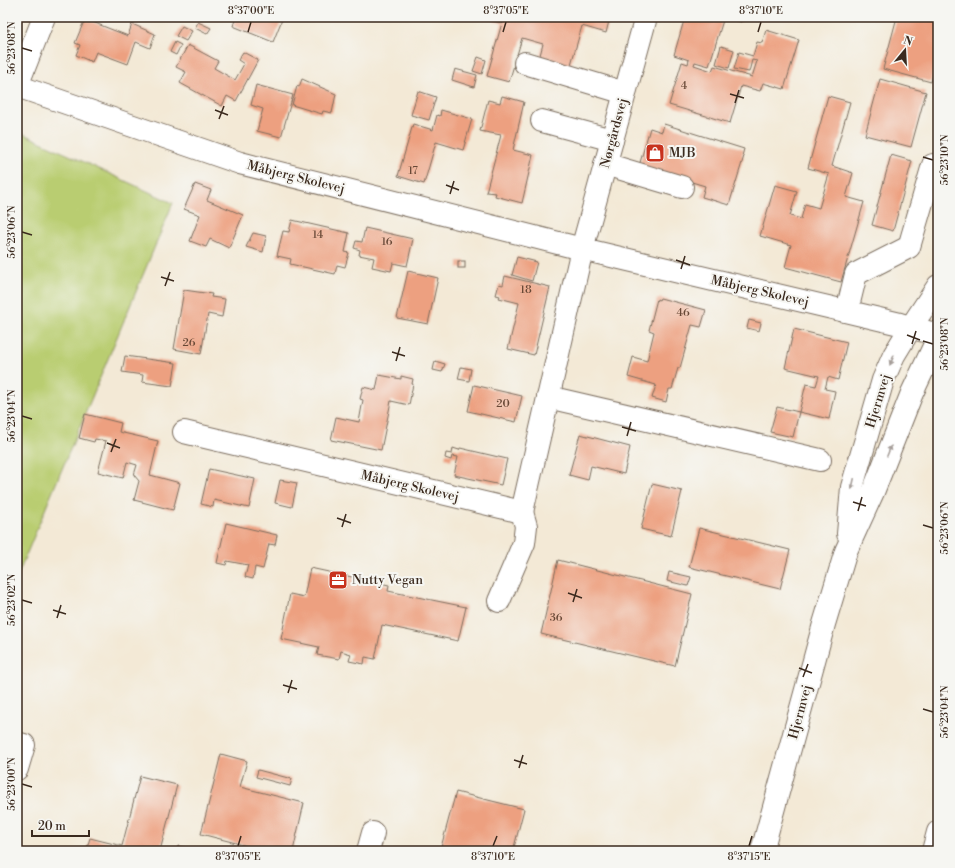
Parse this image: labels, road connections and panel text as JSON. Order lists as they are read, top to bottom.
{
  "streets": {
    "street": ["Nørgårdsvej", "Måbjerg Skolevej", "Hjermvej"]
  },
  "crossings": [
    ["Nørgårdsvej", "Måbjerg Skolevej"],
    ["Måbjerg Skolevej", "Hjermvej"]
  ],
  "places": {
    "shop": ["MJB"],
    "office": ["Nutty Vegan"]
  },
  "house_numbers": [
    "4",
    "17",
    "14",
    "16",
    "18",
    "46",
    "26",
    "20",
    "36"
  ],
  "scale_bar": "20 m",
  "north": "top",
  "coordinates": [
    "8°37'00\"E",
    "8°37'05\"E",
    "8°37'10\"E",
    "56°23'08\"N",
    "56°23'10\"N",
    "56°23'06\"N",
    "56°23'04\"N",
    "56°23'02\"N",
    "56°23'00\"N",
    "8°37'15\"E"
  ]
}
